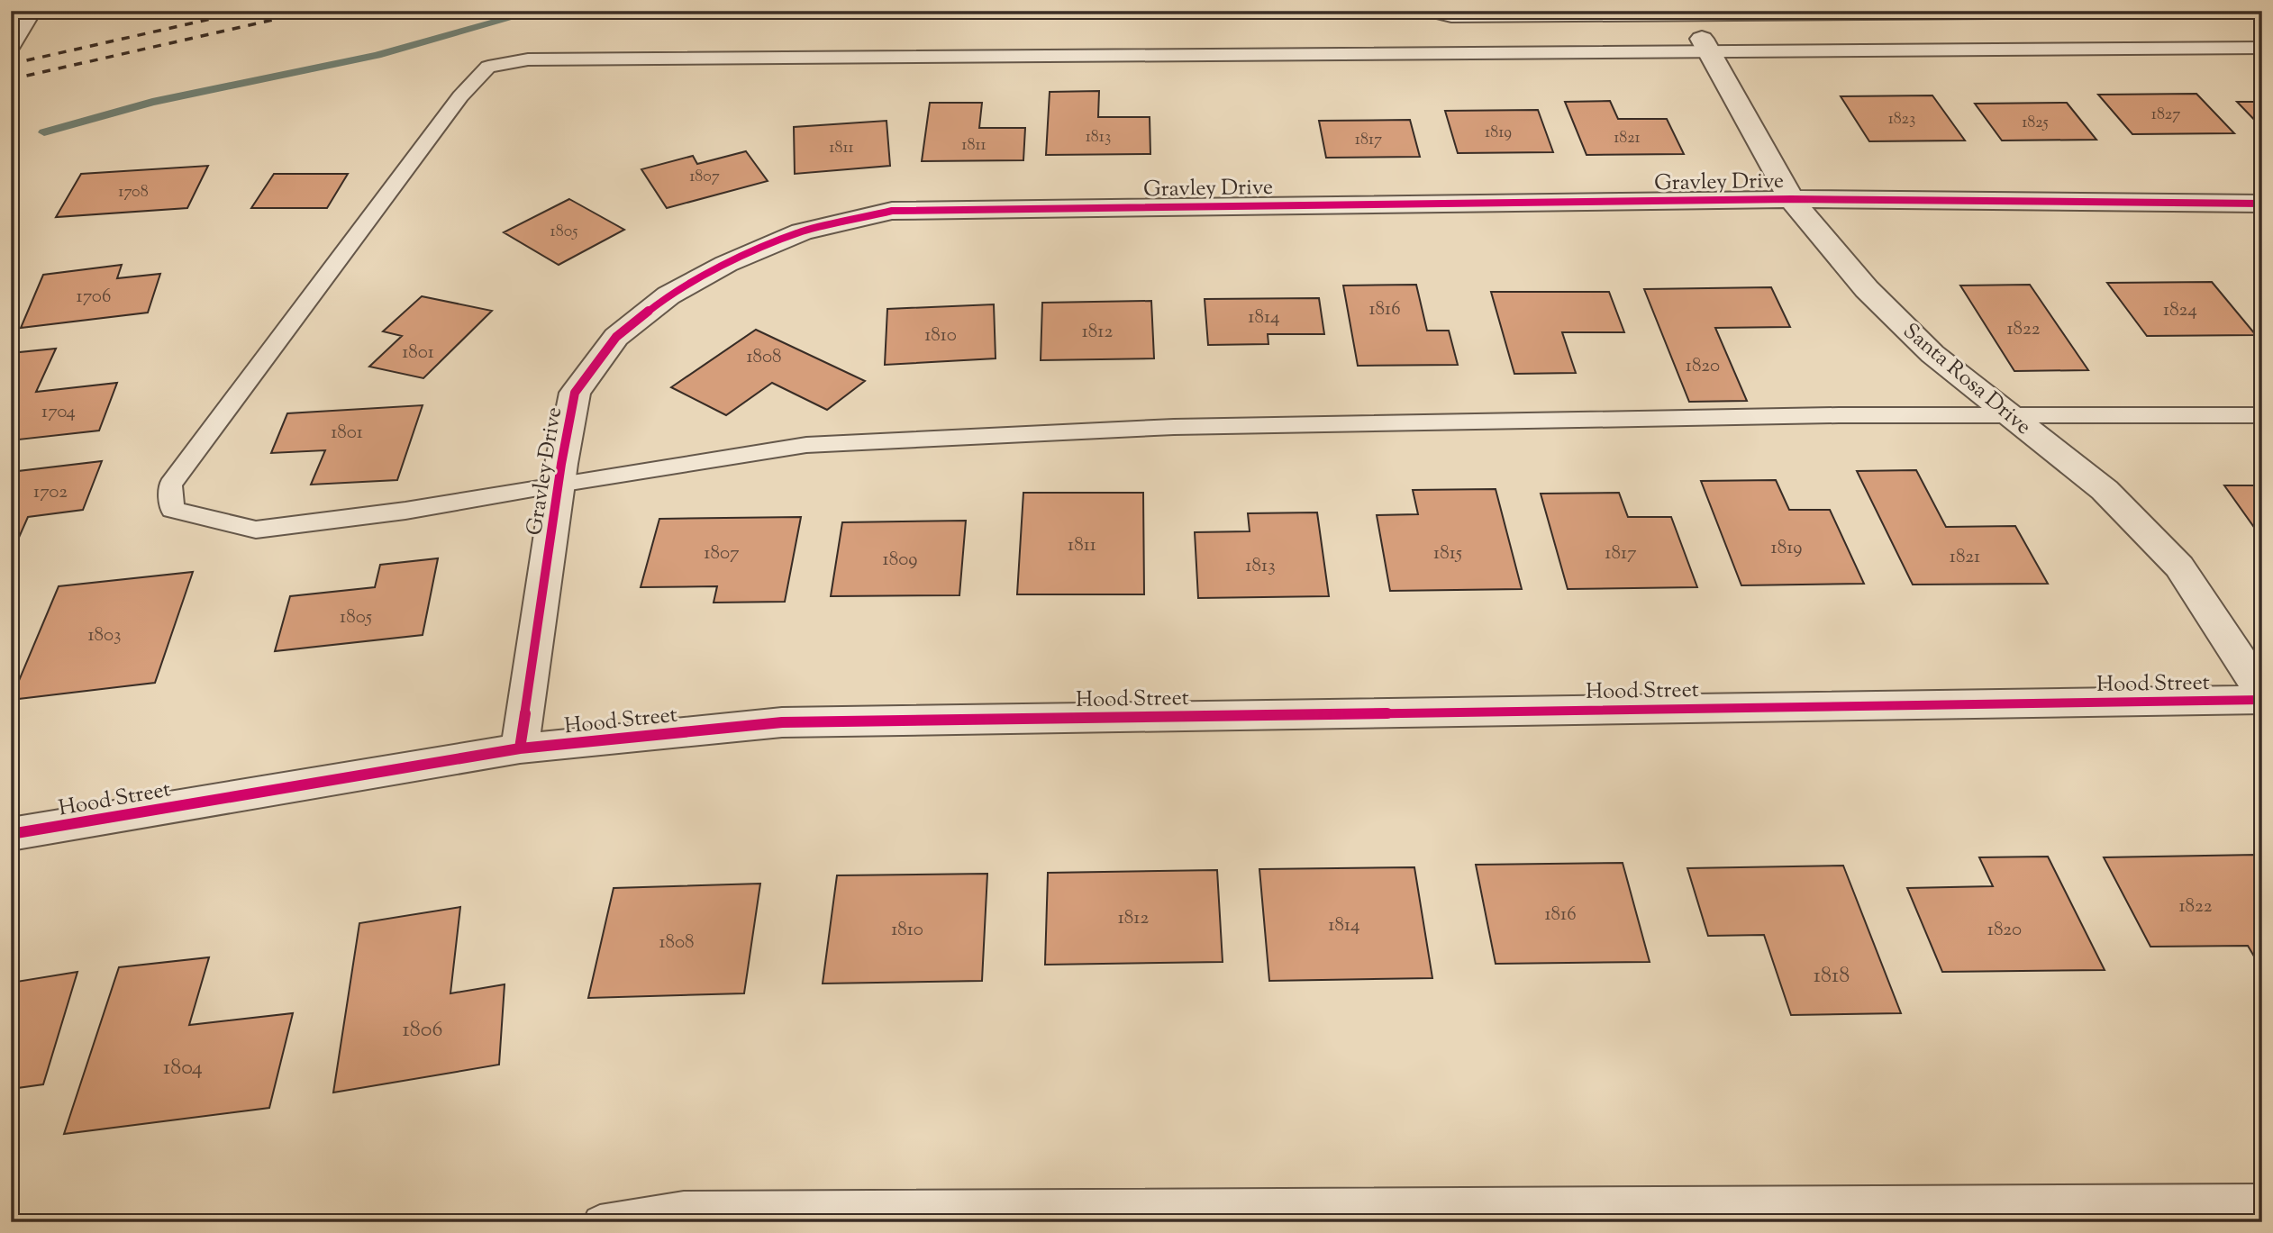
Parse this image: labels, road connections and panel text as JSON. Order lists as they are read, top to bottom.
{
  "streets": {
    "street": ["Gravley Drive", "Santa Rosa Drive", "Hood Street"]
  },
  "crossings": [
    ["Gravley Drive", "Santa Rosa Drive"],
    ["Gravley Drive", "Hood Street"]
  ],
  "house_numbers": [
    "1827",
    "1823",
    "1825",
    "1819",
    "1813",
    "1821",
    "1817",
    "1811",
    "1811",
    "1807",
    "1708",
    "1805",
    "1706",
    "1816",
    "1824",
    "1814",
    "1822",
    "1812",
    "1810",
    "1801",
    "1808",
    "1820",
    "1704",
    "1801",
    "1702",
    "1811",
    "1819",
    "1807",
    "1815",
    "1817",
    "1821",
    "1809",
    "1813",
    "1805",
    "1803",
    "1822",
    "1816",
    "1812",
    "1814",
    "1810",
    "1820",
    "1808",
    "1818",
    "1806",
    "1804"
  ]
}
